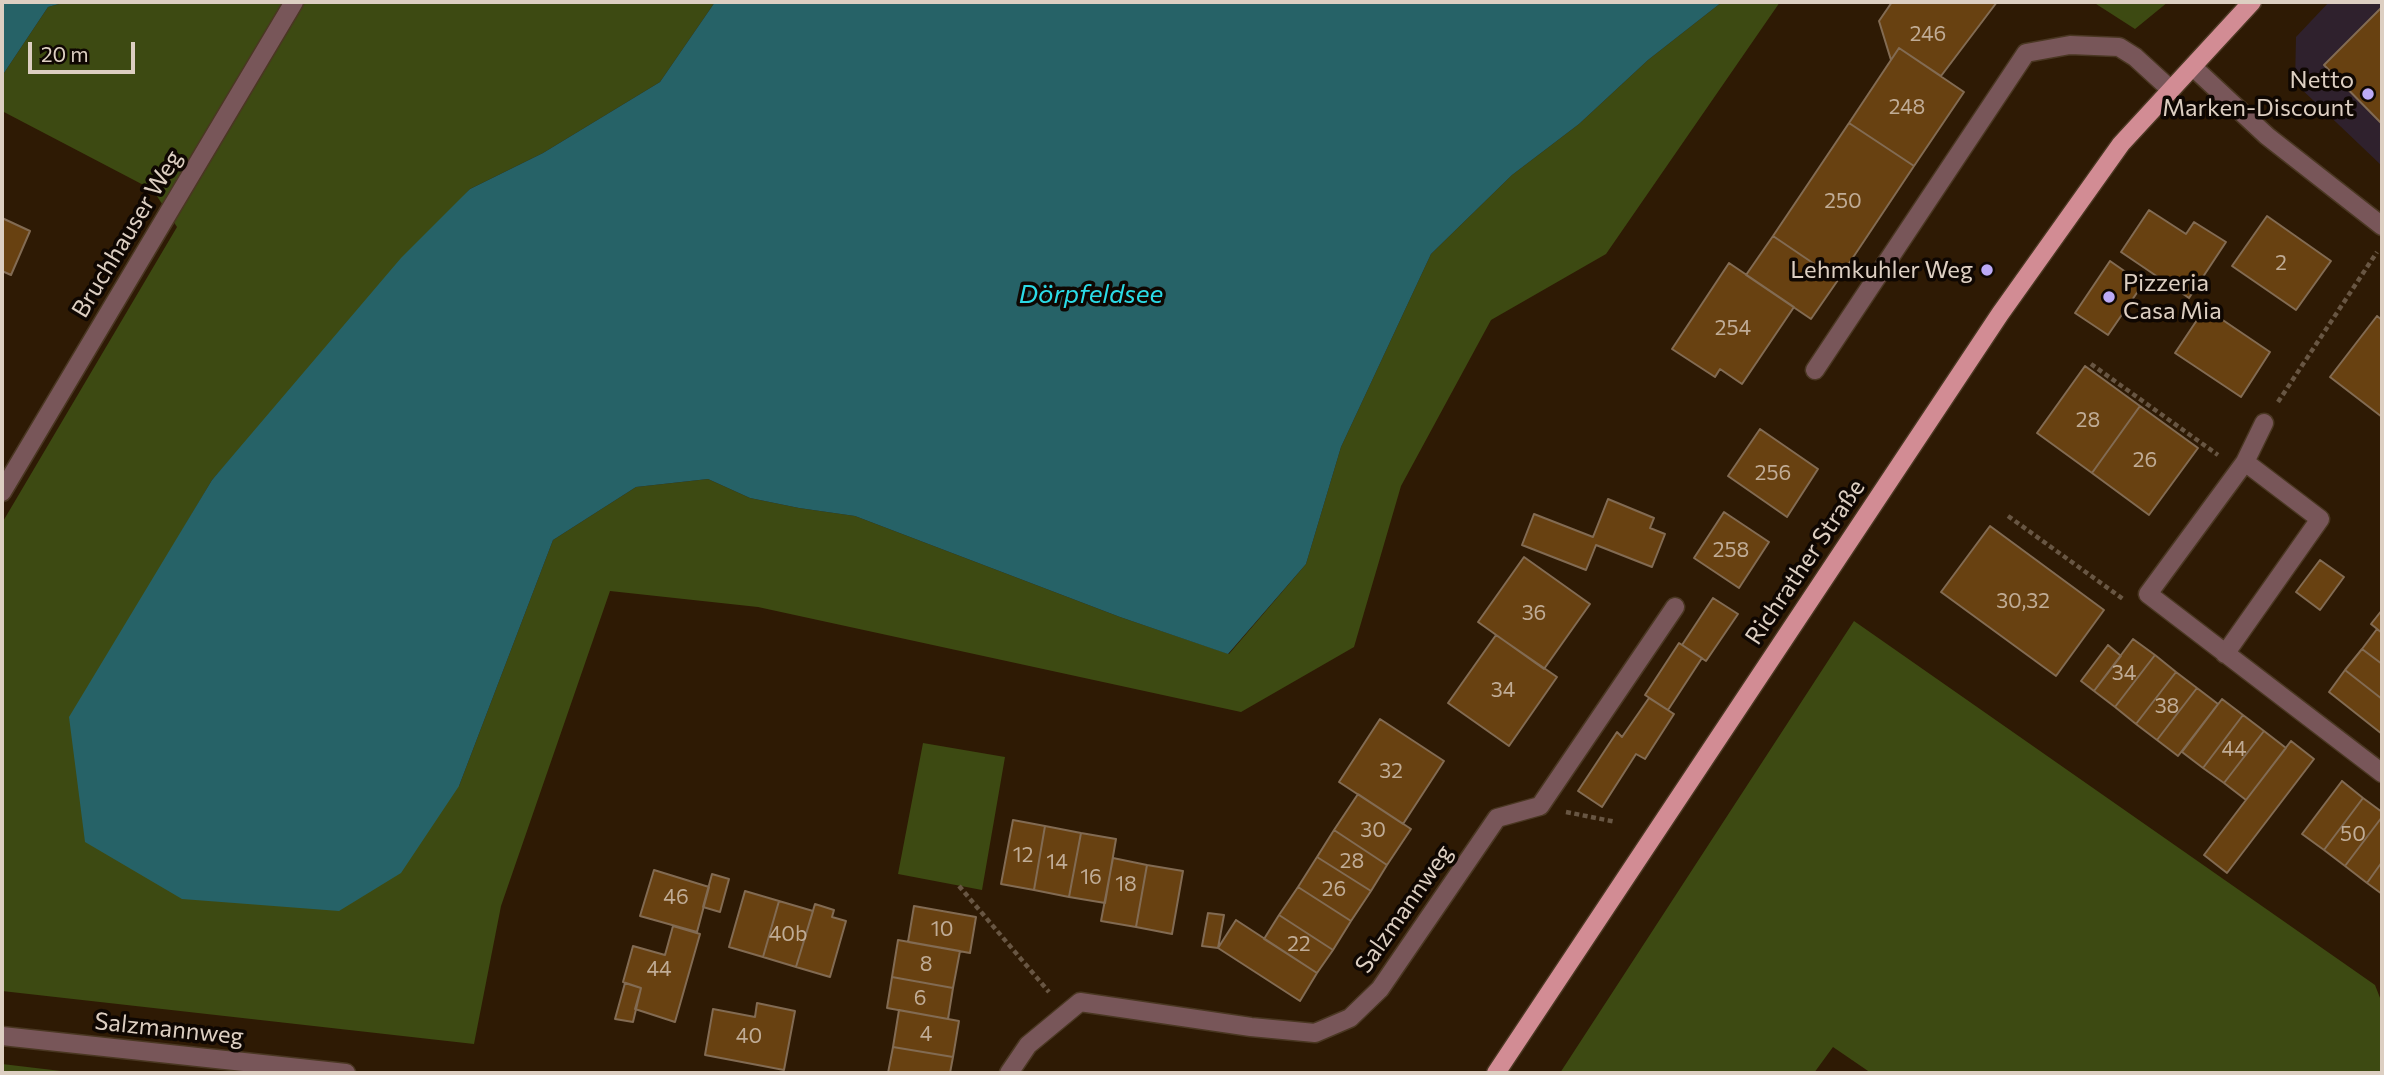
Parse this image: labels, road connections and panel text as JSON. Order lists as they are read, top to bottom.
{
  "streets": {
    "main road": ["Richrather Straße"],
    "street": ["Bruchhauser Weg", "Salzmannweg"]
  },
  "water": ["Dörpfeldsee"],
  "places": ["Netto Marken-Discount", "Lehmkuhler Weg", "Pizzeria Casa Mia"],
  "house_numbers": [
    "246",
    "248",
    "250",
    "2",
    "254",
    "28",
    "26",
    "256",
    "258",
    "30,32",
    "36",
    "34",
    "34",
    "38",
    "44",
    "32",
    "30",
    "50",
    "12",
    "28",
    "14",
    "16",
    "18",
    "26",
    "46",
    "10",
    "40b",
    "22",
    "8",
    "44",
    "6",
    "4",
    "40"
  ],
  "scale_bar": "20 m"
}
